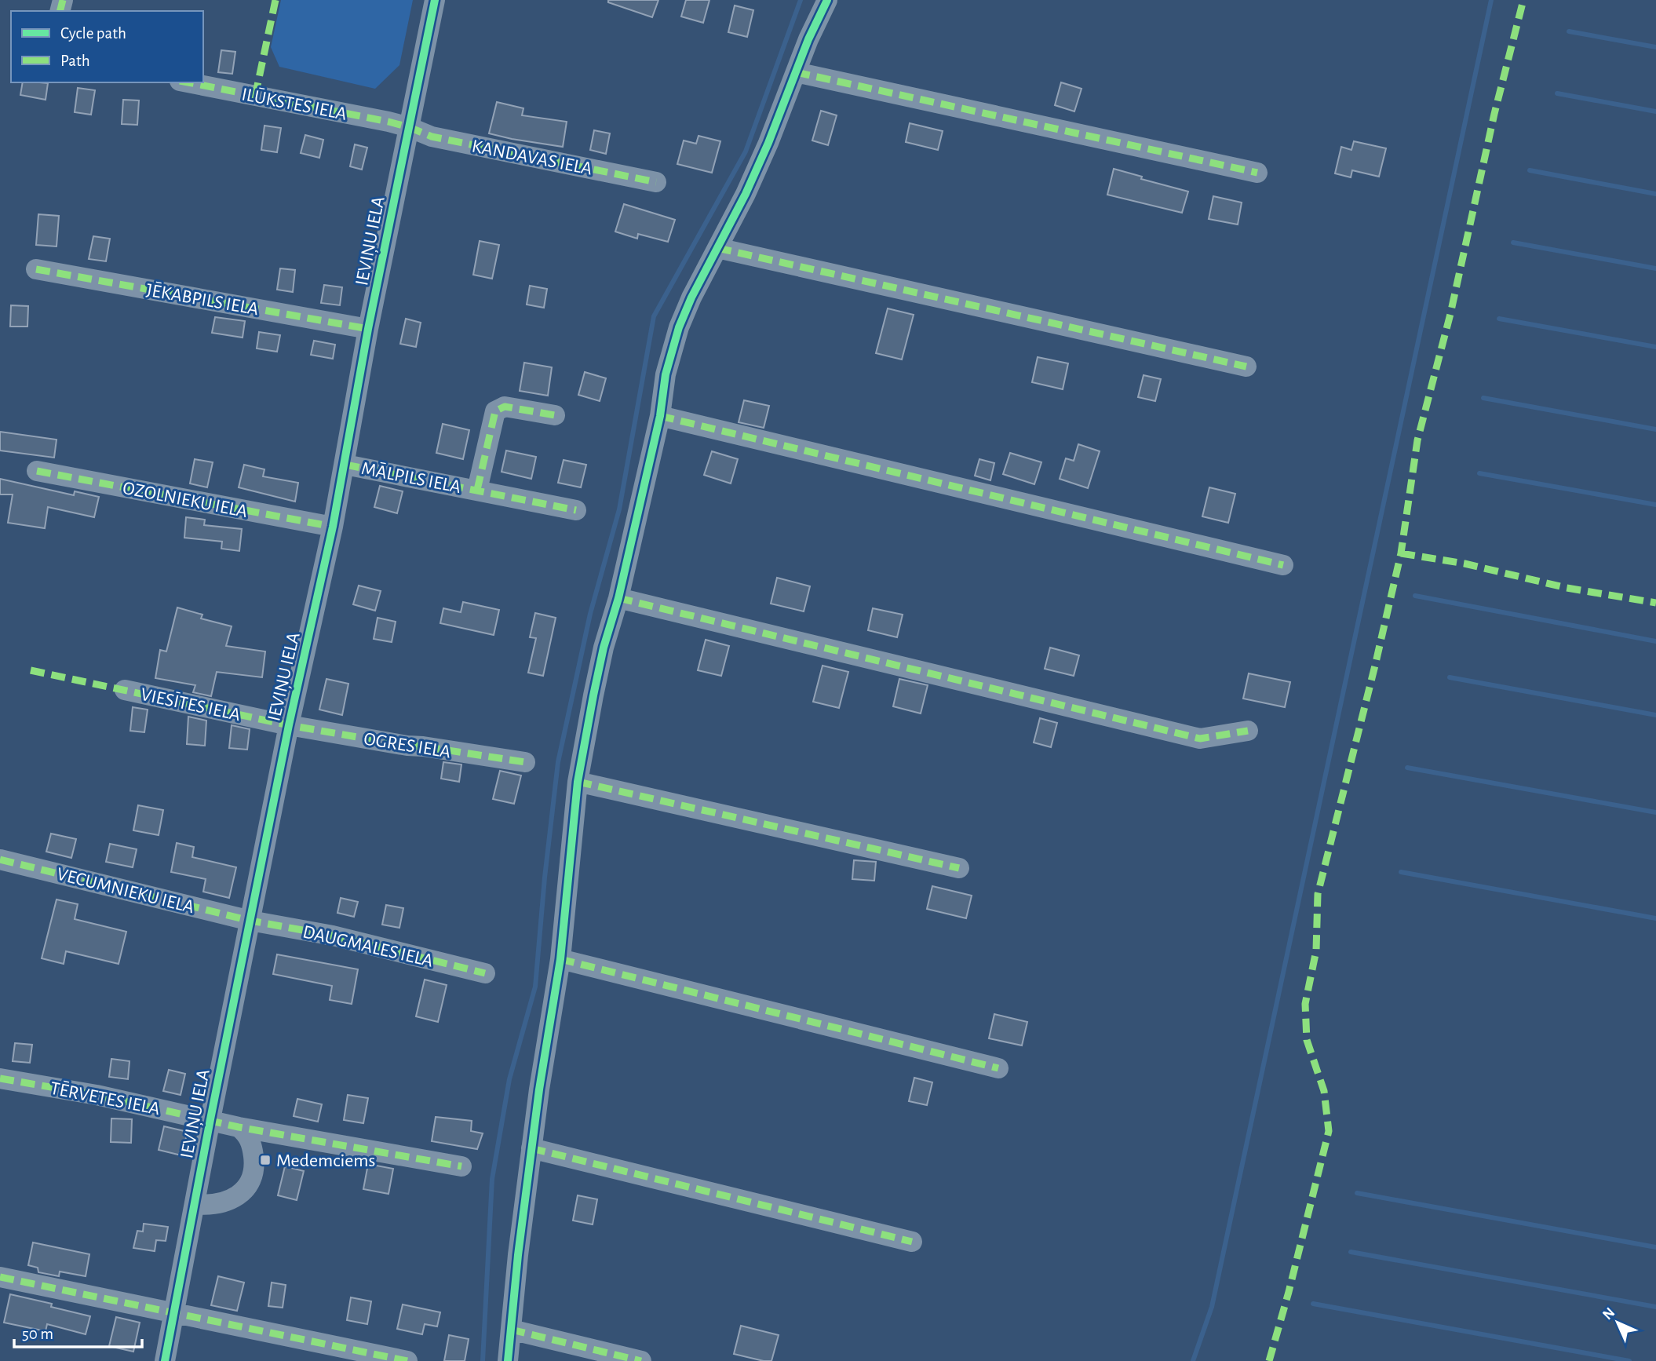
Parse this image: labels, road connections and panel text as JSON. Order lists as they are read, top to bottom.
{
  "streets": {
    "street": [
      "ILŪKSTES IELA",
      "KANDAVAS IELA",
      "IEVIŅU IELA",
      "JĒKABPILS IELA",
      "MĀLPILS IELA",
      "OZOLNIEKU IELA",
      "VIESĪTES IELA",
      "OGRES IELA",
      "VECUMNIEKU IELA",
      "DAUGMALES IELA",
      "TĒRVETES IELA"
    ]
  },
  "crossings": [
    ["ILŪKSTES IELA", "KANDAVAS IELA"],
    ["ILŪKSTES IELA", "IEVIŅU IELA"],
    ["KANDAVAS IELA", "IEVIŅU IELA"],
    ["IEVIŅU IELA", "JĒKABPILS IELA"],
    ["IEVIŅU IELA", "MĀLPILS IELA"],
    ["IEVIŅU IELA", "OZOLNIEKU IELA"],
    ["IEVIŅU IELA", "VIESĪTES IELA"],
    ["IEVIŅU IELA", "OGRES IELA"],
    ["IEVIŅU IELA", "VECUMNIEKU IELA"],
    ["IEVIŅU IELA", "DAUGMALES IELA"],
    ["IEVIŅU IELA", "TĒRVETES IELA"],
    ["VIESĪTES IELA", "OGRES IELA"],
    ["VECUMNIEKU IELA", "DAUGMALES IELA"]
  ],
  "places": {
    "transit": ["Medemciems"]
  },
  "legend": ["Cycle path", "Path"],
  "scale_bar": "50 m",
  "north": "top left"
}
